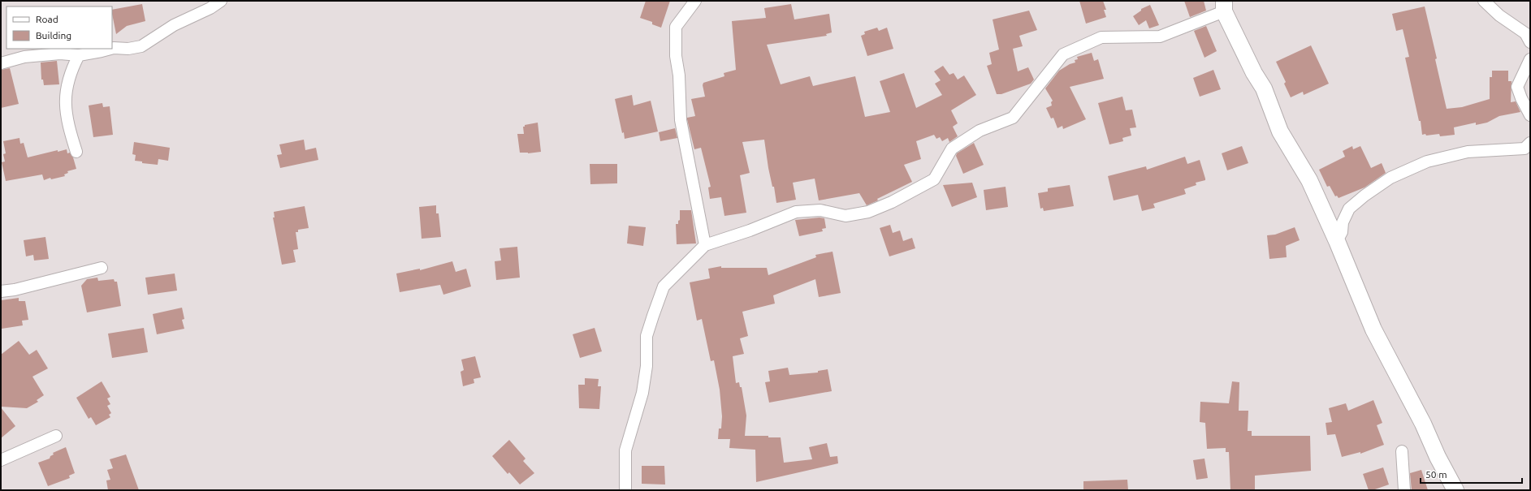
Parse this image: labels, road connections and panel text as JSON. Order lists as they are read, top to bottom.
{
  "legend": ["Road", "Building"],
  "scale_bar": "50 m"
}
